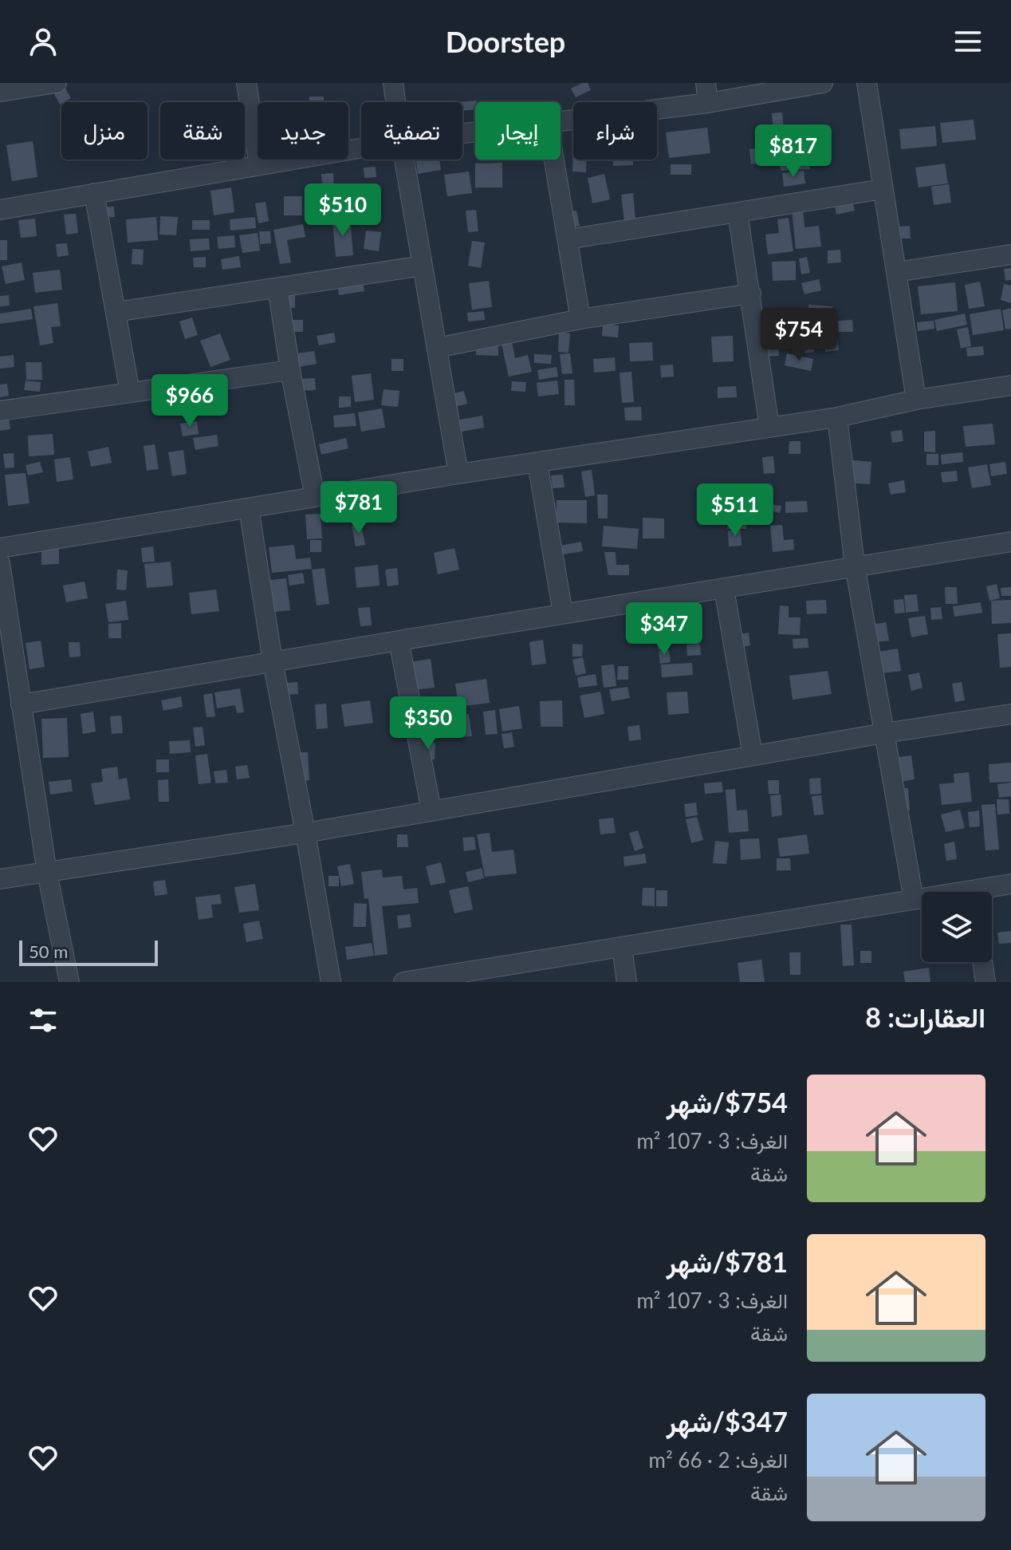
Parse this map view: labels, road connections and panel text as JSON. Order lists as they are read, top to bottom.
{
  "scale_bar": "50 m",
  "page": {
    "header": "Doorstep",
    "chip": [
      "شراء",
      "إيجار",
      "تصفية",
      "جديد",
      "شقة",
      "منزل"
    ],
    "price": [
      "$817",
      "$510",
      "$754",
      "$966",
      "$781",
      "$511",
      "$347",
      "$350"
    ],
    "scale": "50 m",
    "heading": "العقارات: 8",
    "list": [
      {
        "name": "$754/شهر",
        "note": "الغرف: 3 · 107 m² · شقة"
      },
      {
        "name": "$781/شهر",
        "note": "الغرف: 3 · 107 m² · شقة"
      },
      {
        "name": "$347/شهر",
        "note": "الغرف: 2 · 66 m² · شقة"
      }
    ]
  }
}
